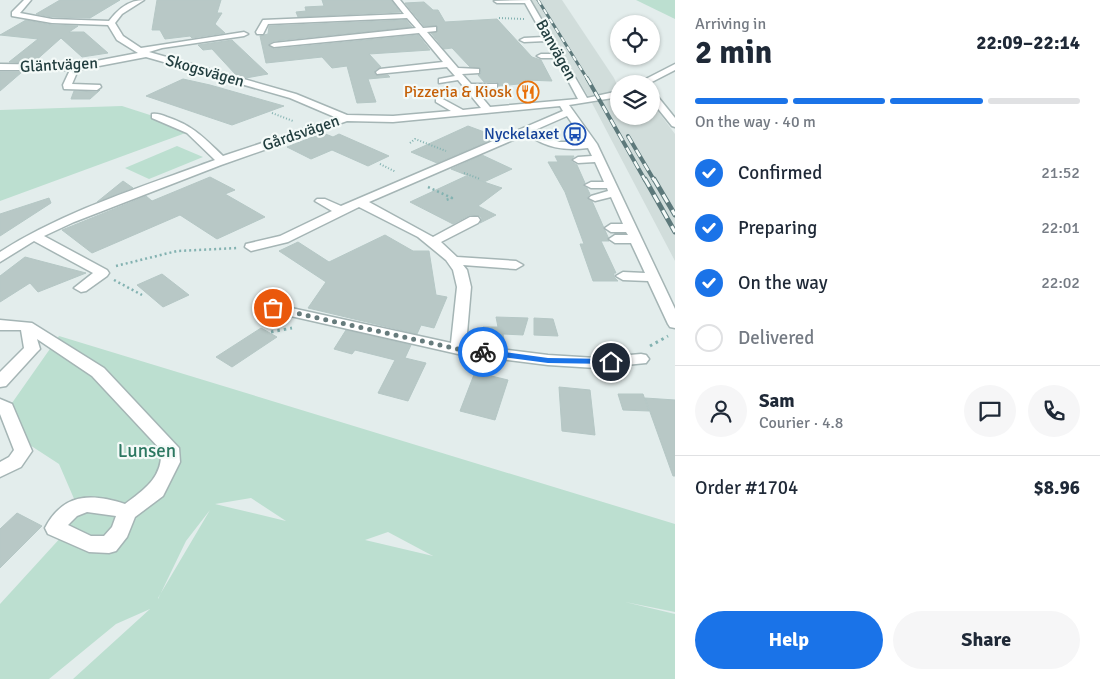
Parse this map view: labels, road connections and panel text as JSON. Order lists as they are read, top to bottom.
{
  "streets": {
    "street": [
      "Banvägen",
      "Gläntvägen",
      "Skogsvägen",
      "Gårdsvägen"
    ]
  },
  "crossings": [
    ["Banvägen", "Gårdsvägen"],
    ["Gläntvägen", "Skogsvägen"],
    ["Skogsvägen", "Gårdsvägen"]
  ],
  "parks": ["Lunsen"],
  "places": {
    "restaurant": ["Pizzeria & Kiosk"],
    "bus stop": ["Nyckelaxet"]
  },
  "page": {
    "heading": ["2 min", "Arriving in", "22:09–22:14"],
    "panel": [
      "Sam",
      "Courier · 4.8",
      "Order #1704",
      "$8.96"
    ],
    "bar": "On the way · 40 m",
    "list": [
      ["Confirmed", "21:52"],
      ["Preparing", "22:01"],
      ["On the way", "22:02"],
      "Delivered"
    ],
    "buttons": ["Help", "Share"]
  }
}
